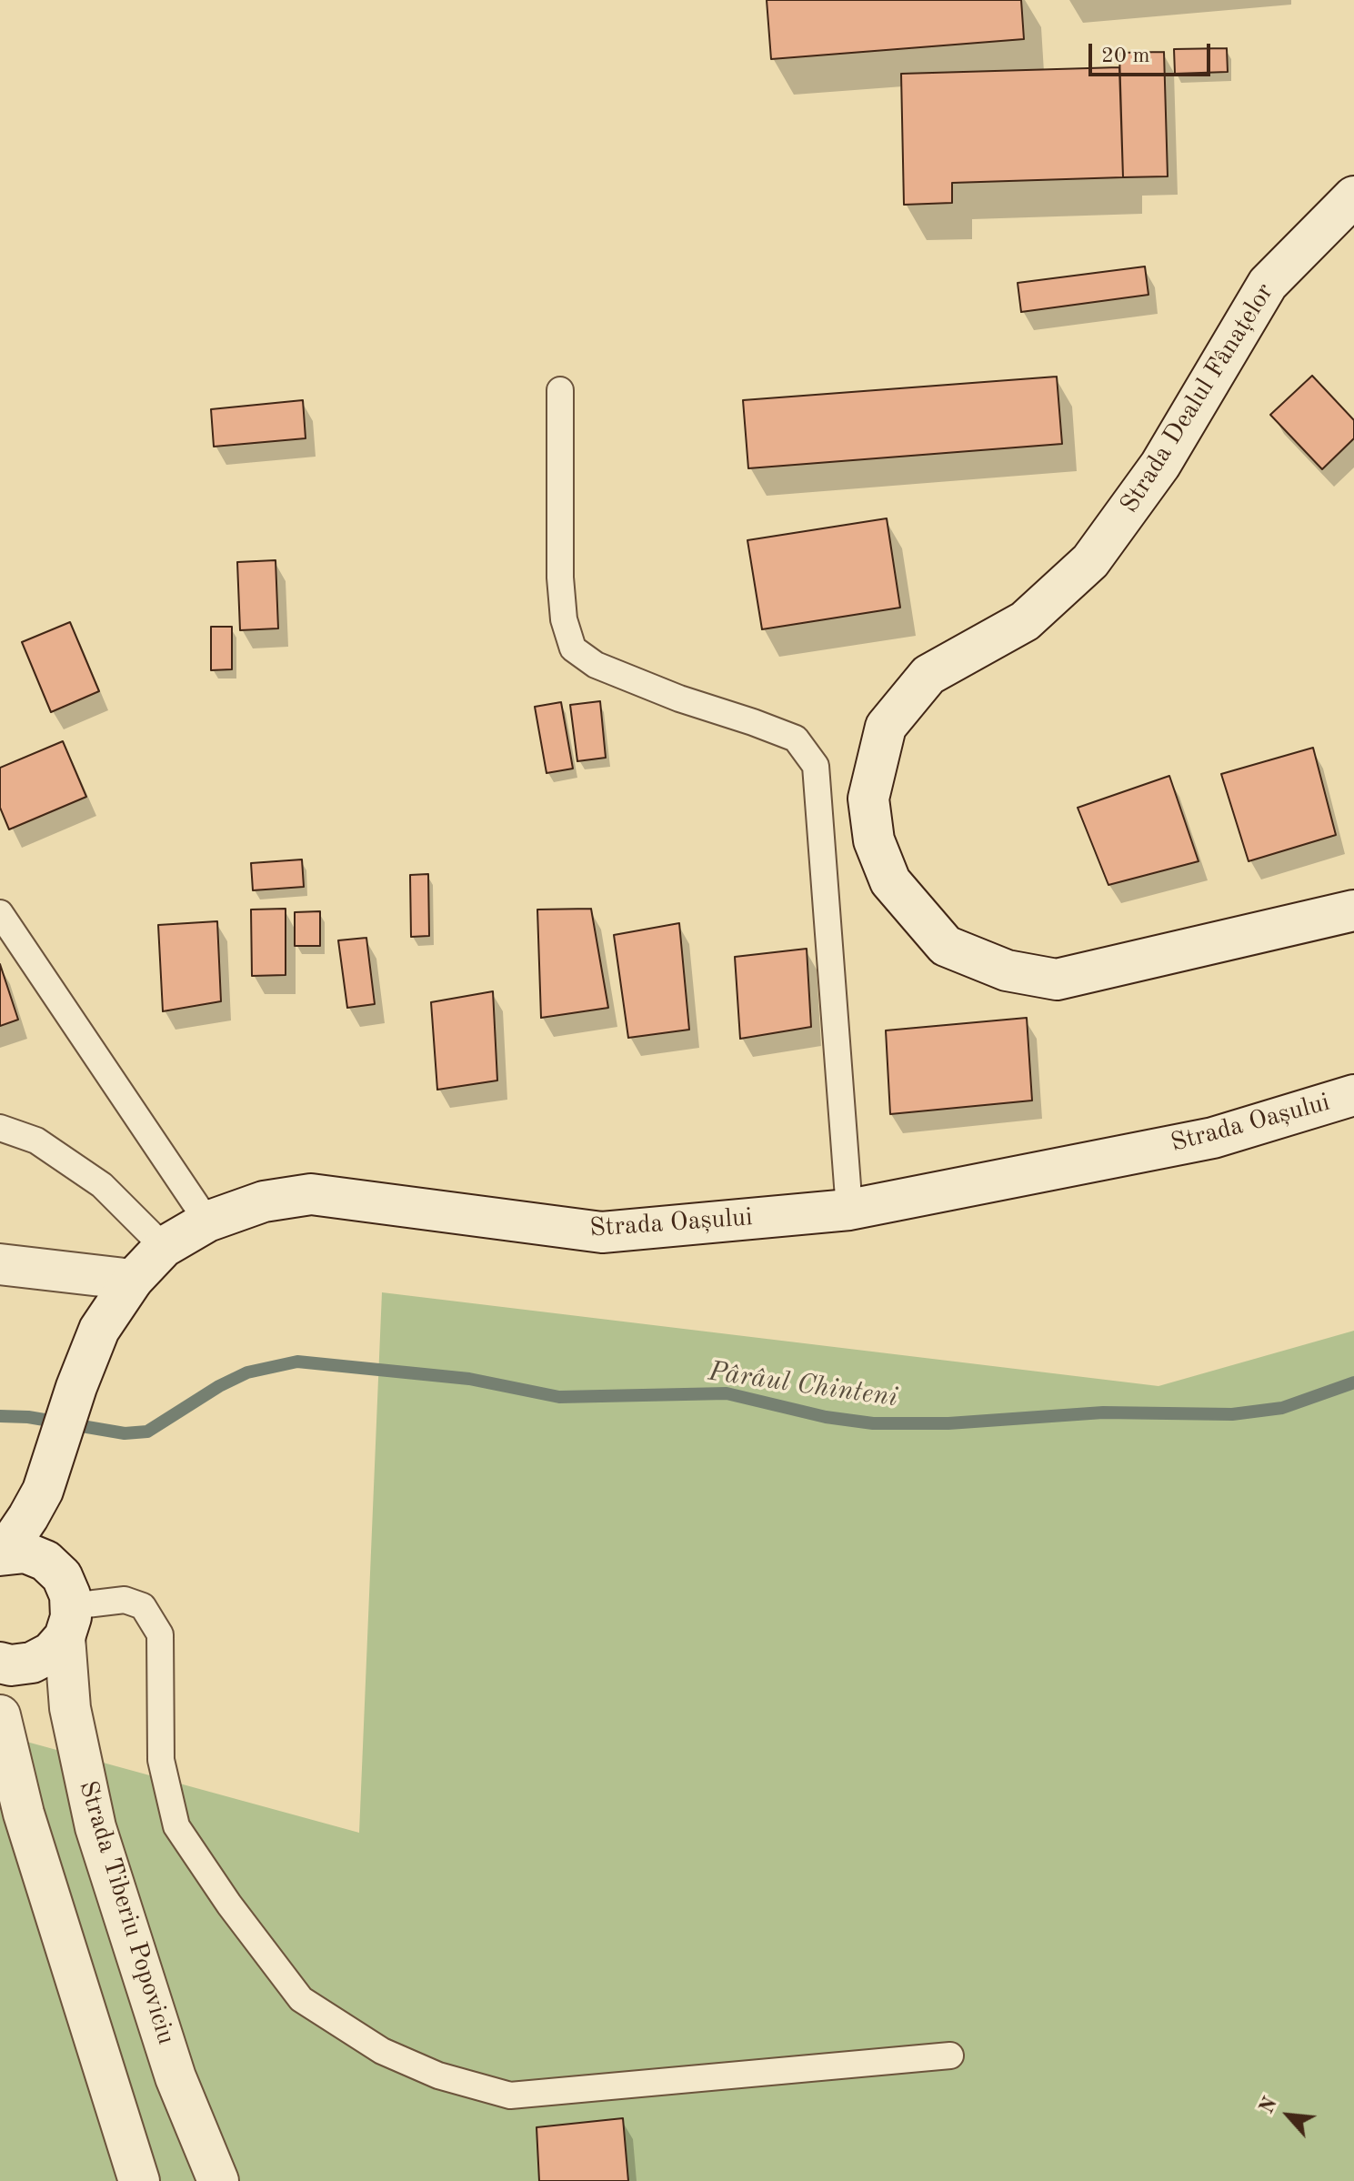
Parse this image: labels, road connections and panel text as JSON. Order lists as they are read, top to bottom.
{
  "streets": {
    "main road": ["Strada Dealul Fânațelor", "Strada Oașului", "Strada Tiberiu Popoviciu"]
  },
  "water": ["Pârâul Chinteni"],
  "scale_bar": "20 m",
  "north": "top left"
}
